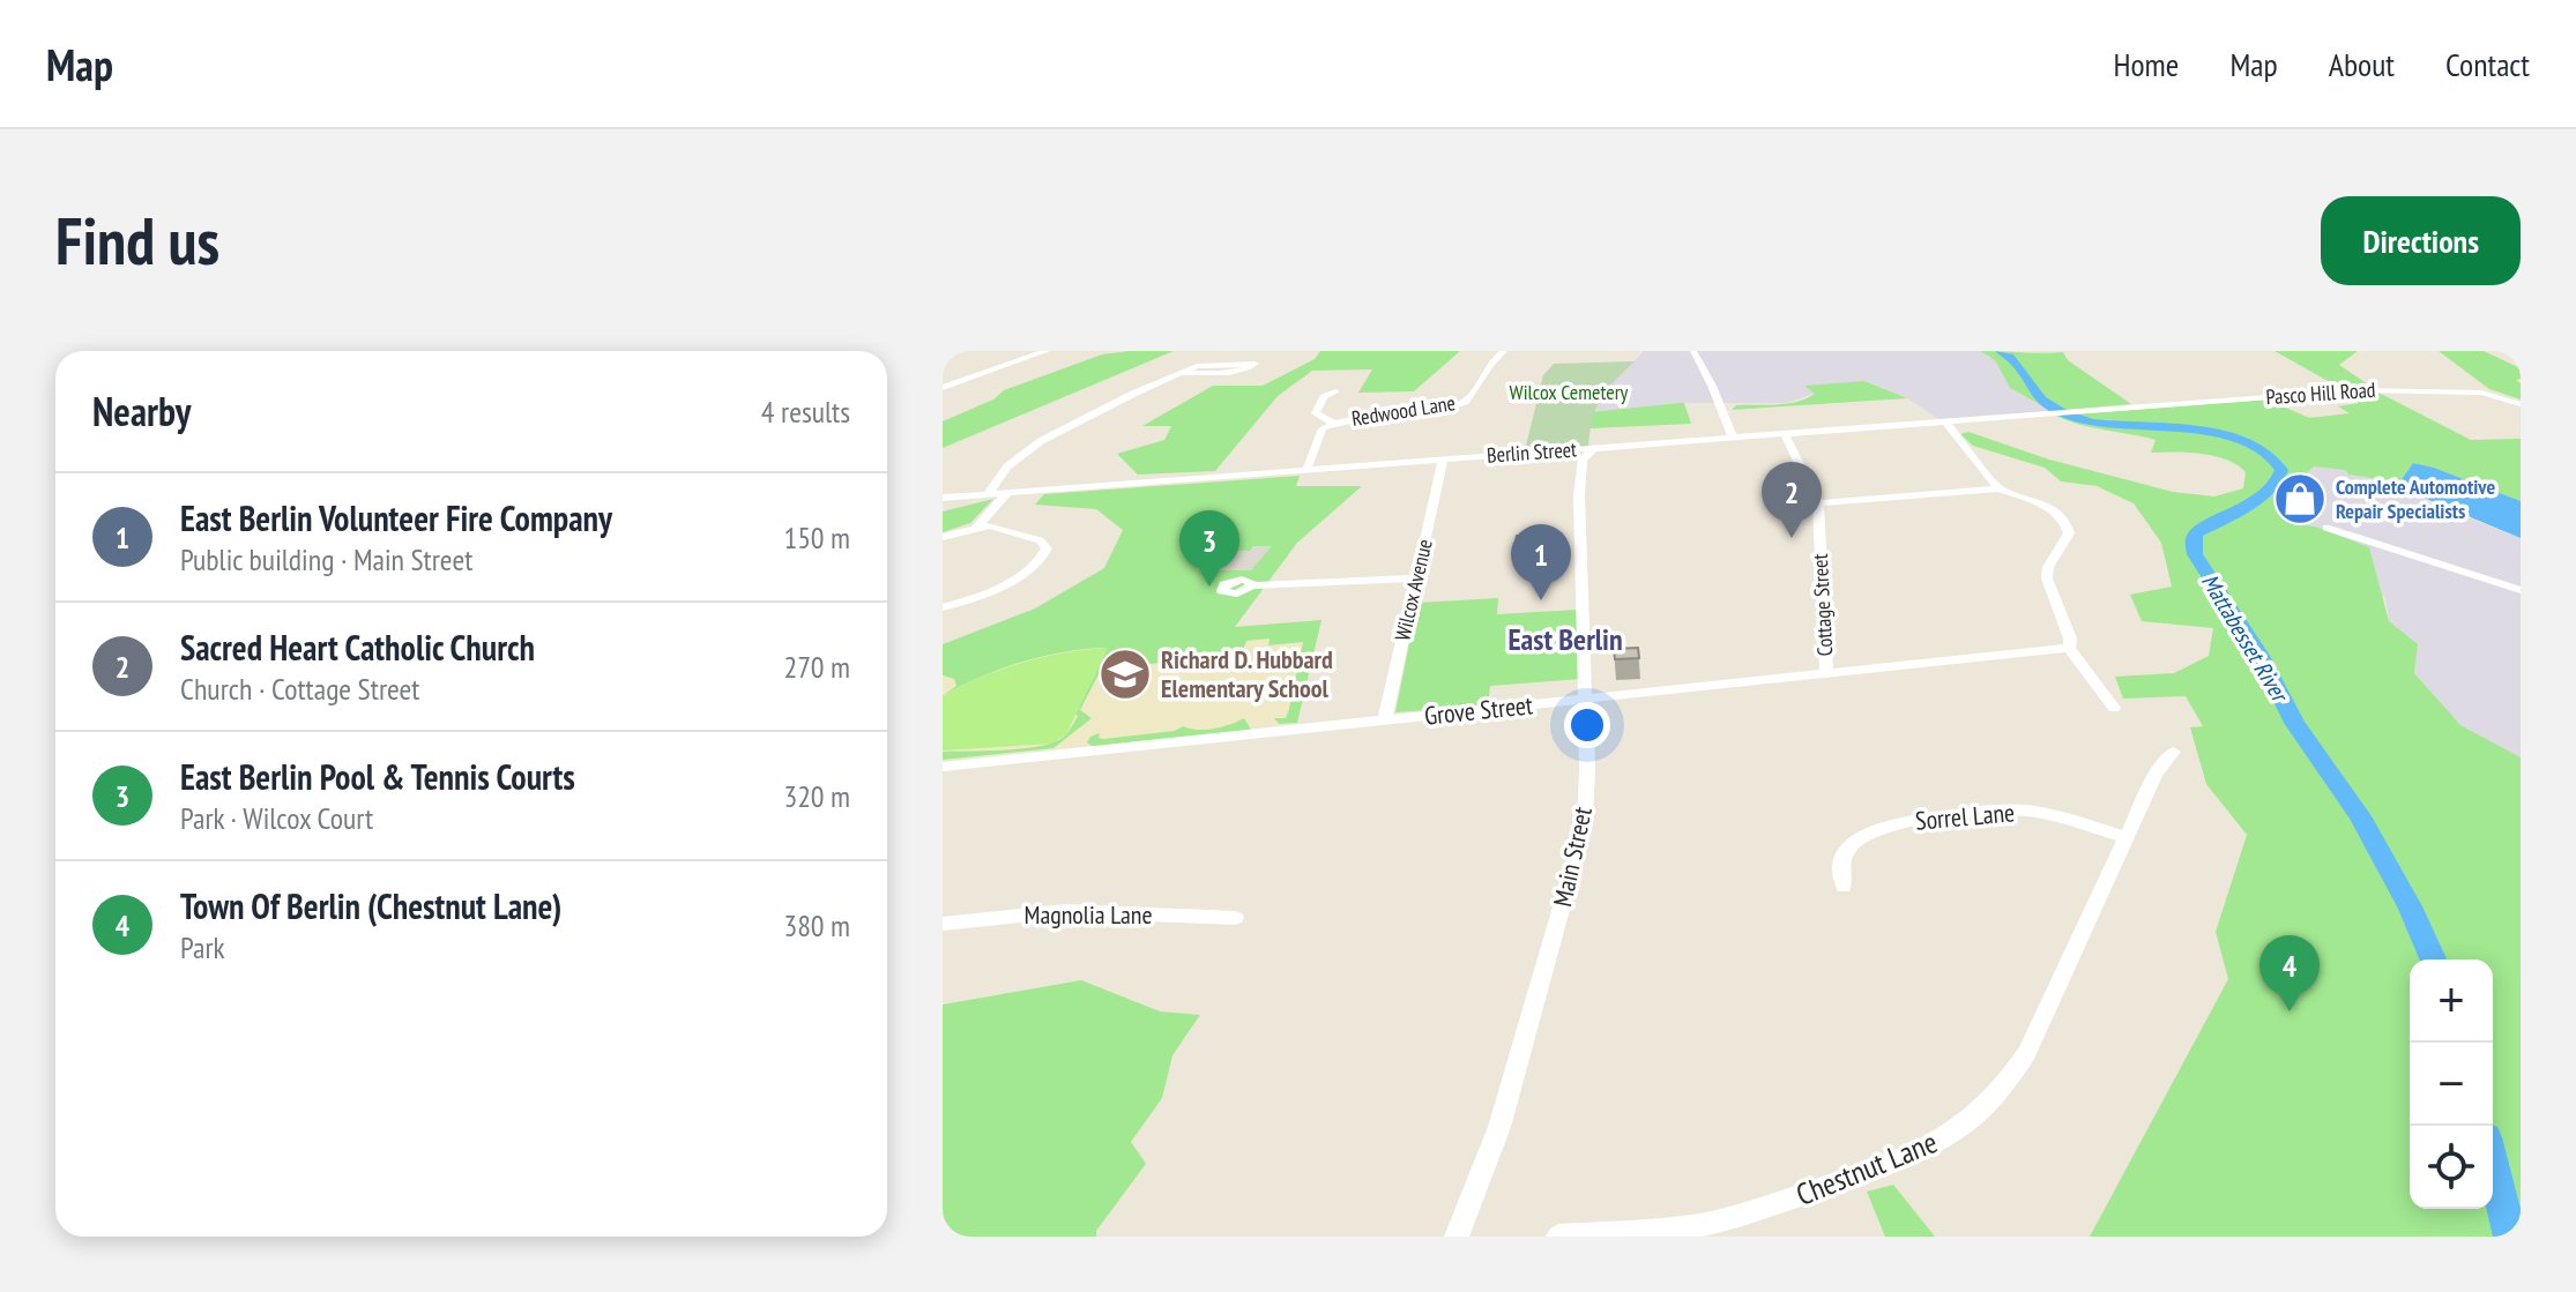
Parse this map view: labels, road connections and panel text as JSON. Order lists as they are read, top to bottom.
{
  "streets": {
    "street": [
      "Pasco Hill Road",
      "Redwood Lane",
      "Berlin Street",
      "Wilcox Avenue",
      "Cottage Street",
      "Grove Street",
      "Sorrel Lane",
      "Main Street",
      "Magnolia Lane",
      "Chestnut Lane"
    ]
  },
  "crossings": [
    ["Pasco Hill Road", "Berlin Street"],
    ["Redwood Lane", "Berlin Street"],
    ["Berlin Street", "Wilcox Avenue"],
    ["Berlin Street", "Cottage Street"],
    ["Berlin Street", "Main Street"],
    ["Wilcox Avenue", "Grove Street"],
    ["Cottage Street", "Grove Street"],
    ["Grove Street", "Main Street"],
    ["Sorrel Lane", "Chestnut Lane"]
  ],
  "districts": ["East Berlin"],
  "water": ["Mattabesset River"],
  "parks": ["Wilcox Cemetery"],
  "places": {
    "shop": ["Complete Automotive Repair Specialists"],
    "school or university": ["Richard D. Hubbard Elementary School"]
  },
  "page": {
    "header": "Map",
    "nav": [
      "Home",
      "Map",
      "About",
      "Contact"
    ],
    "buttons": "Directions",
    "title": "Find us",
    "heading": ["Nearby", "4 results"],
    "pins": [
      "2",
      "3",
      "1",
      "4"
    ],
    "list": [
      {
        "mark": "1",
        "name": "East Berlin Volunteer Fire Company",
        "note": "Public building · Main Street",
        "value": "150 m"
      },
      {
        "mark": "2",
        "name": "Sacred Heart Catholic Church",
        "note": "Church · Cottage Street",
        "value": "270 m"
      },
      {
        "mark": "3",
        "name": "East Berlin Pool & Tennis Courts",
        "note": "Park · Wilcox Court",
        "value": "320 m"
      },
      {
        "mark": "4",
        "name": "Town Of Berlin (Chestnut Lane)",
        "note": "Park",
        "value": "380 m"
      }
    ],
    "map_buttons": ["+", "−"]
  }
}
